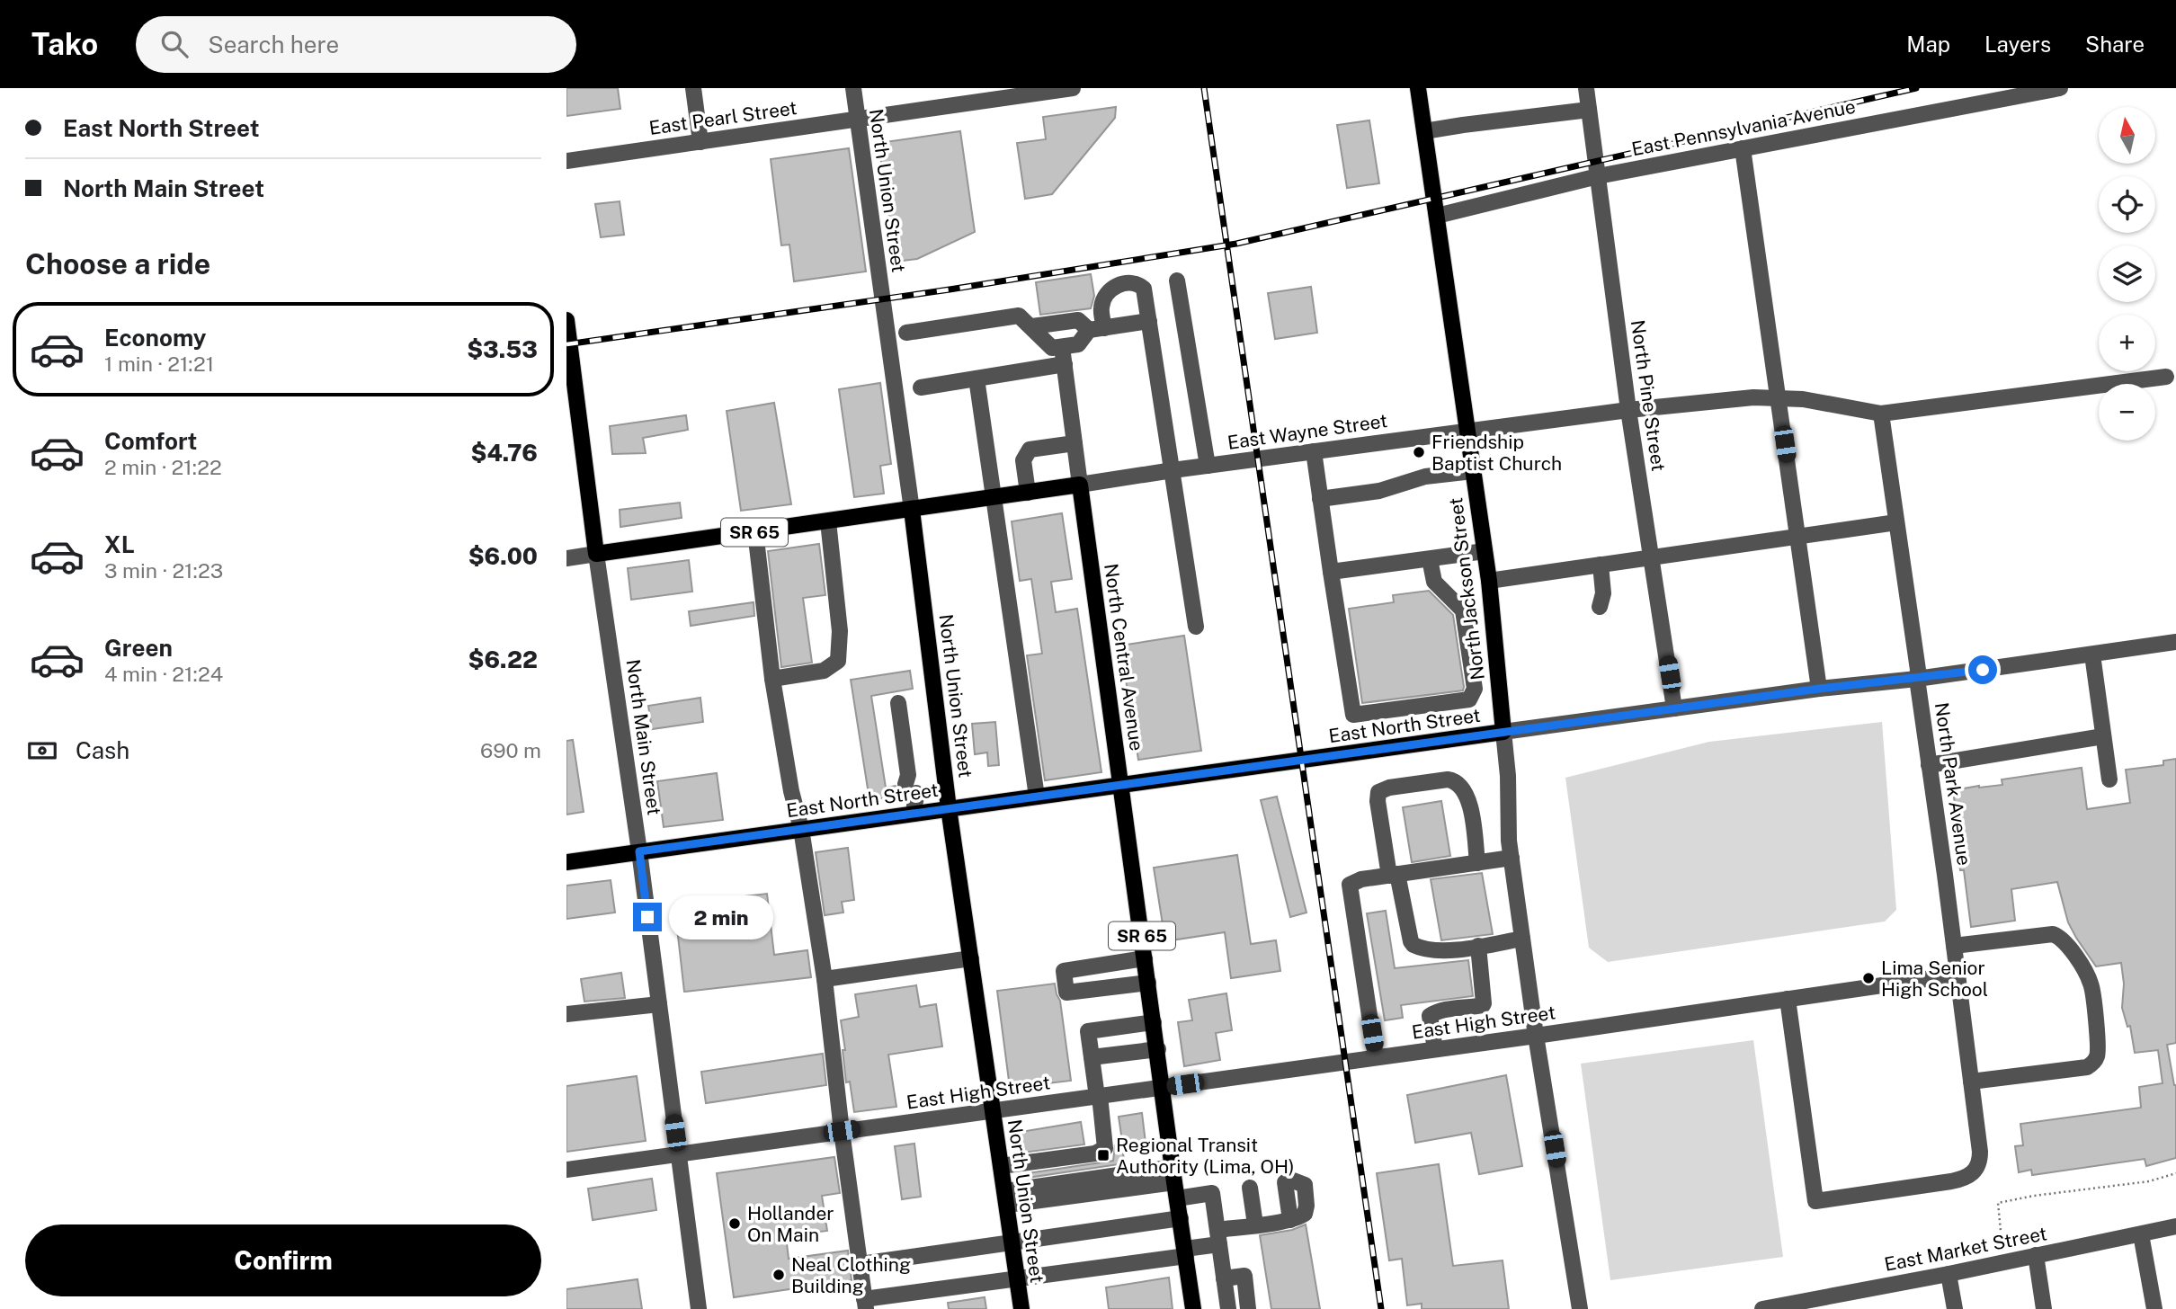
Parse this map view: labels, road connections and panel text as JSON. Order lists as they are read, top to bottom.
{
  "streets": {
    "main road": [
      "North Union Street",
      "East Wayne Street",
      "SR 65",
      "North Jackson Street",
      "North Central Avenue",
      "East North Street",
      "North Main Street"
    ],
    "street": [
      "East Pearl Street",
      "East Pennsylvania Avenue",
      "North Pine Street",
      "North Park Avenue",
      "East High Street",
      "East Market Street"
    ]
  },
  "crossings": [
    ["East Pearl Street", "North Union Street"],
    ["East Pennsylvania Avenue", "North Pine Street"],
    ["East Pennsylvania Avenue", "North Jackson Street"],
    ["North Union Street", "East Wayne Street"],
    ["North Union Street", "East North Street"],
    ["North Union Street", "East High Street"],
    ["North Pine Street", "East Wayne Street"],
    ["North Pine Street", "East North Street"],
    ["East Wayne Street", "North Jackson Street"],
    ["East Wayne Street", "North Central Avenue"],
    ["East Wayne Street", "North Main Street"],
    ["East Wayne Street", "North Park Avenue"],
    ["North Jackson Street", "East North Street"],
    ["North Jackson Street", "East High Street"],
    ["North Central Avenue", "East North Street"],
    ["North Central Avenue", "East High Street"],
    ["East North Street", "North Main Street"],
    ["East North Street", "North Park Avenue"],
    ["North Main Street", "East High Street"],
    ["North Park Avenue", "East High Street"]
  ],
  "places": {
    "other": [
      "Friendship Baptist Church",
      "Lima Senior High School",
      "Hollander On Main",
      "Neal Clothing Building"
    ],
    "transit": ["Regional Transit Authority (Lima, OH)"]
  },
  "north": "top",
  "page": {
    "header": "Tako",
    "search": "Search here",
    "nav": ["Map", "Layers", "Share"],
    "banner": ["East North Street", "North Main Street"],
    "map_buttons": ["+", "−"],
    "heading": "Choose a ride",
    "list": [
      {
        "name": "Economy",
        "note": "1 min · 21:21",
        "value": "$3.53"
      },
      {
        "name": "Comfort",
        "note": "2 min · 21:22",
        "value": "$4.76"
      },
      {
        "name": "XL",
        "note": "3 min · 21:23",
        "value": "$6.00"
      },
      {
        "name": "Green",
        "note": "4 min · 21:24",
        "value": "$6.22"
      }
    ],
    "pay": ["Cash", "690 m"],
    "bubble": "2 min",
    "buttons": "Confirm"
  }
}
